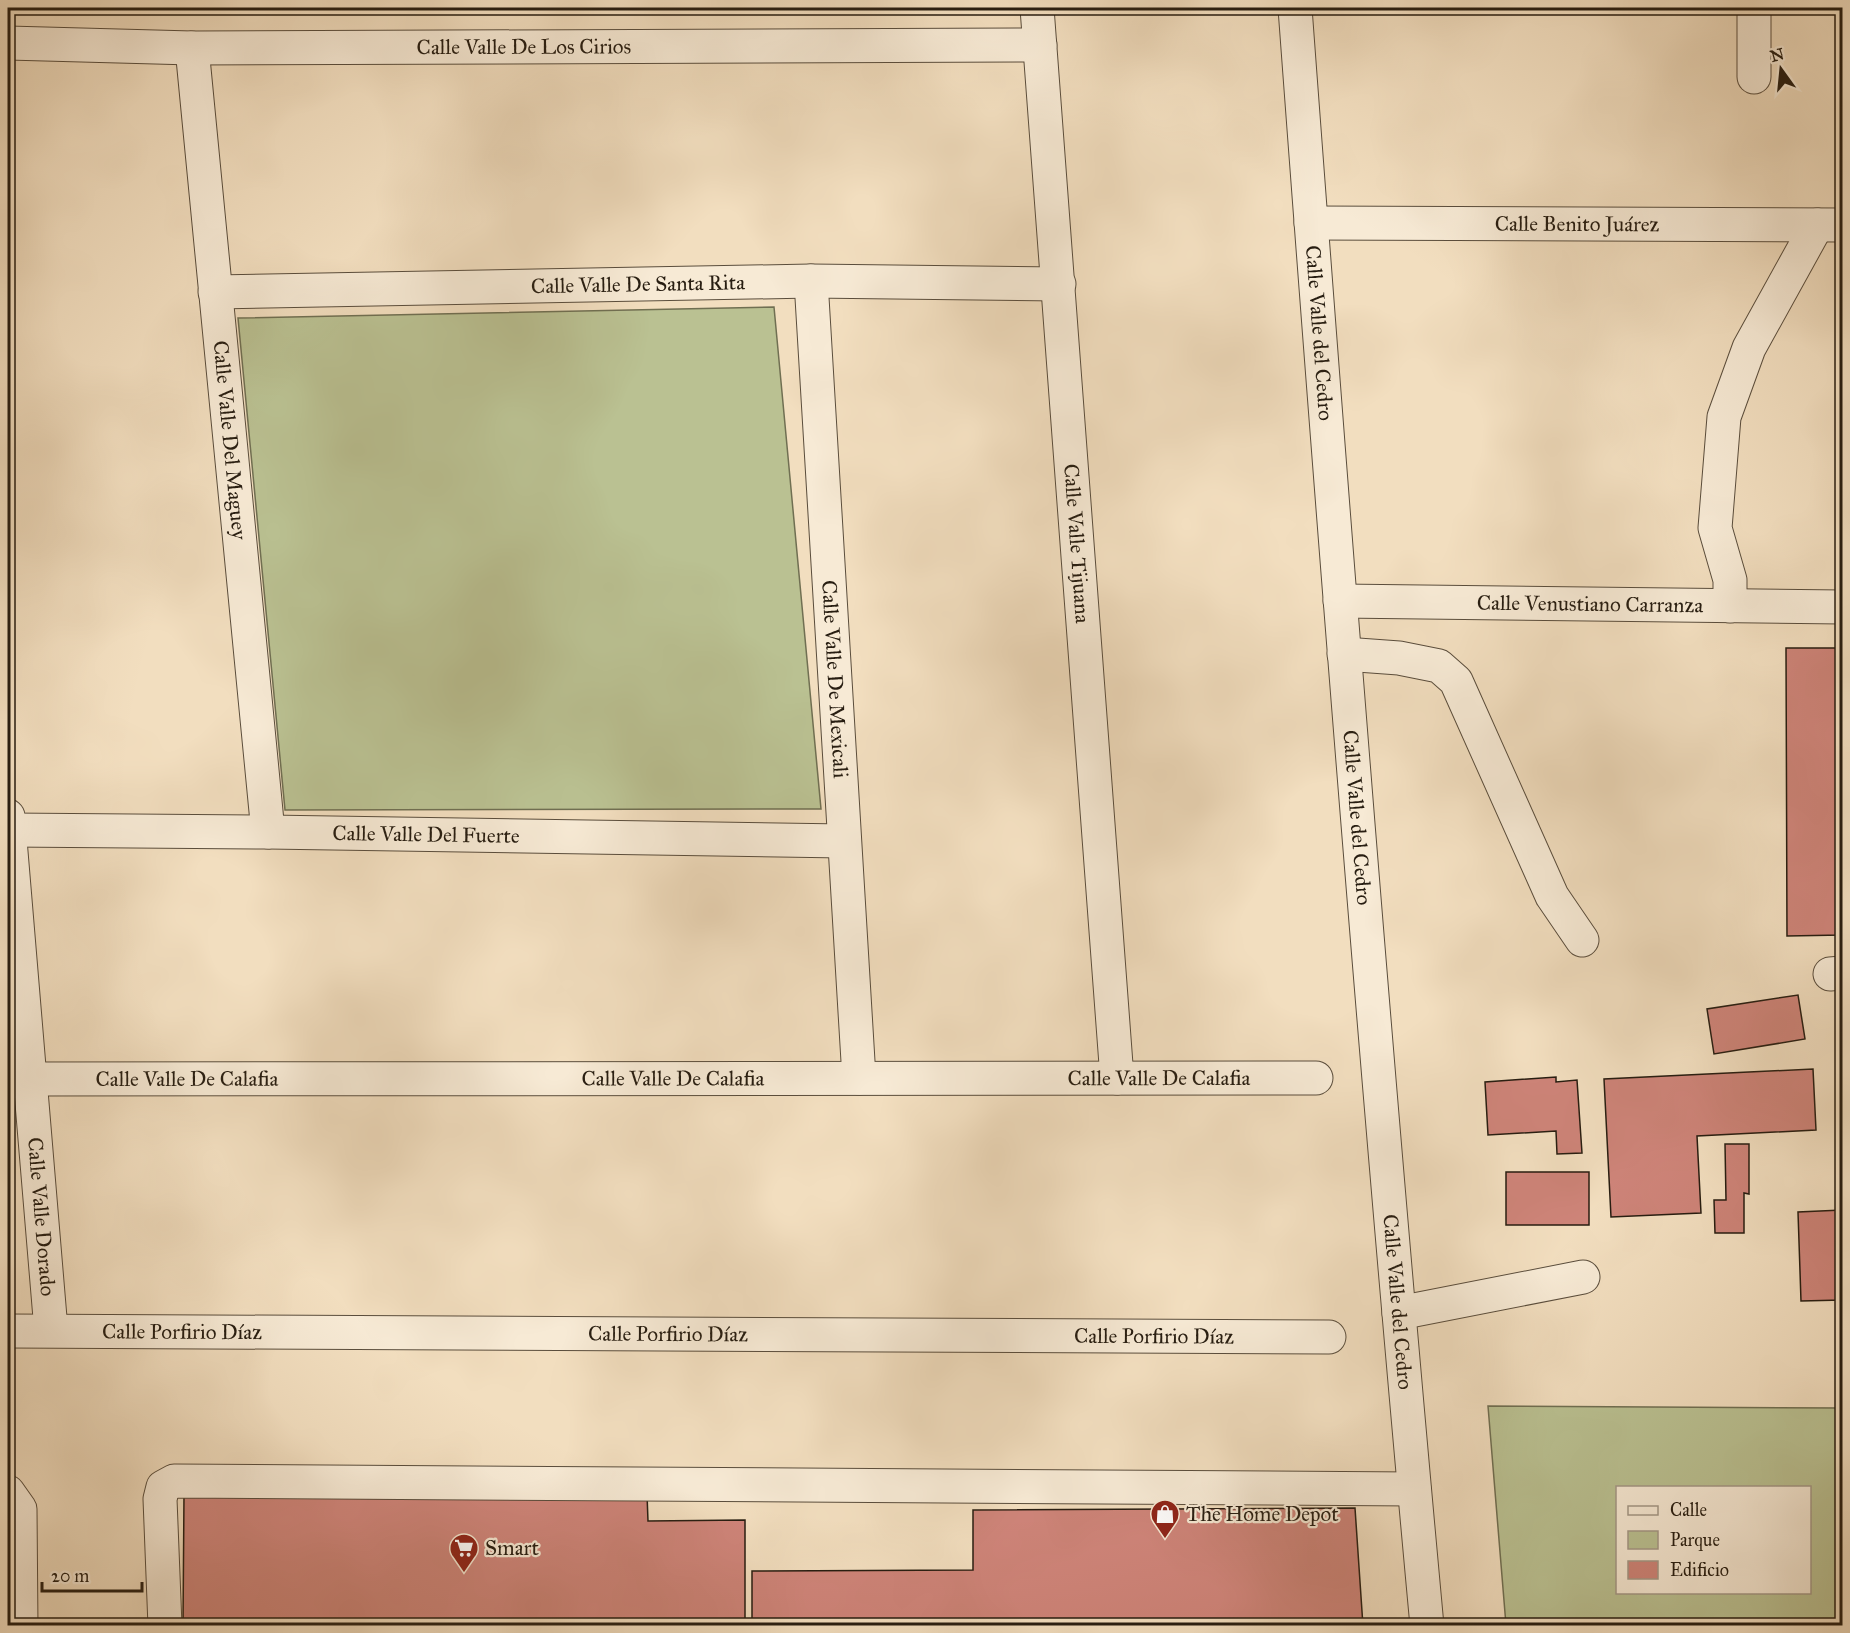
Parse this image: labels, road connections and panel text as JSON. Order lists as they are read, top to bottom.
{
  "streets": {
    "street": [
      "Calle Valle De Los Cirios",
      "Calle Benito Juárez",
      "Calle Valle De Santa Rita",
      "Calle Valle del Cedro",
      "Calle Valle Del Maguey",
      "Calle Valle Tijuana",
      "Calle Venustiano Carranza",
      "Calle Valle De Mexicali",
      "Calle Valle Del Fuerte",
      "Calle Valle De Calafia",
      "Calle Valle Dorado",
      "Calle Porfirio Díaz"
    ]
  },
  "crossings": [
    ["Calle Valle De Los Cirios", "Calle Valle Del Maguey"],
    ["Calle Valle De Los Cirios", "Calle Valle Tijuana"],
    ["Calle Benito Juárez", "Calle Valle del Cedro"],
    ["Calle Valle De Santa Rita", "Calle Valle Del Maguey"],
    ["Calle Valle De Santa Rita", "Calle Valle Tijuana"],
    ["Calle Valle De Santa Rita", "Calle Valle De Mexicali"],
    ["Calle Valle del Cedro", "Calle Venustiano Carranza"],
    ["Calle Valle Del Maguey", "Calle Valle Del Fuerte"],
    ["Calle Valle Tijuana", "Calle Valle De Calafia"],
    ["Calle Valle De Mexicali", "Calle Valle Del Fuerte"],
    ["Calle Valle De Mexicali", "Calle Valle De Calafia"],
    ["Calle Valle Del Fuerte", "Calle Valle Dorado"],
    ["Calle Valle De Calafia", "Calle Valle Dorado"],
    ["Calle Valle Dorado", "Calle Porfirio Díaz"]
  ],
  "places": {
    "shop": ["The Home Depot"],
    "supermarket": ["Smart"]
  },
  "legend": ["Calle", "Parque", "Edificio"],
  "scale_bar": "20 m",
  "north": "top"
}
